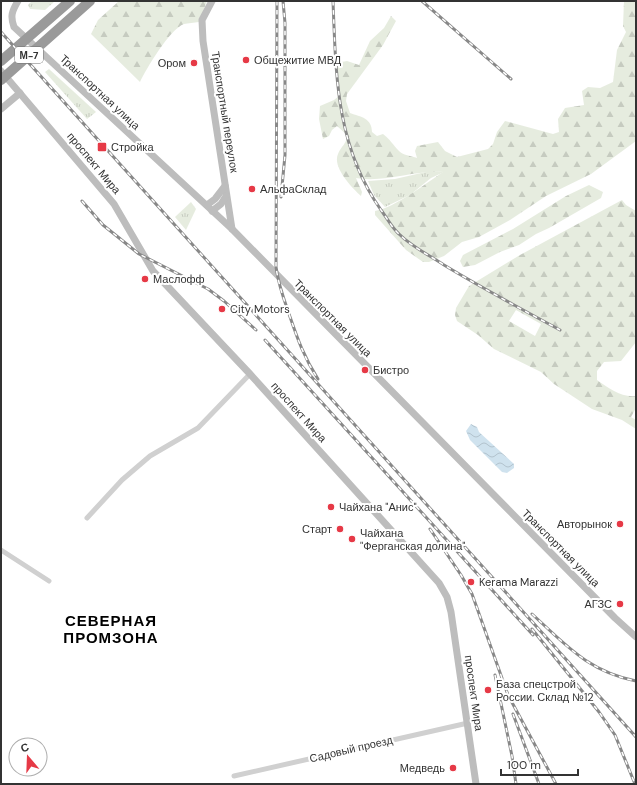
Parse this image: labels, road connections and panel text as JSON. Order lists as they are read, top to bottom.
{
  "streets": {
    "highway": ["М-7"],
    "street": [
      "Транспортная улица",
      "Транспортный переулок",
      "проспект Мира",
      "Садовый проезд"
    ]
  },
  "crossings": [
    ["Транспортная улица", "Транспортный переулок"],
    ["проспект Мира", "Садовый проезд"]
  ],
  "districts": ["СЕВЕРНАЯ ПРОМЗОНА"],
  "places": {
    "other": [
      "Общежитие МВД",
      "Ором",
      "АльфаСклад",
      "Маслофф",
      "City Motors",
      "Бистро",
      "Чайхана \"Анис\"",
      "Авторынок",
      "Старт",
      "Чайхана \"Ферганская долина\"",
      "Kerama Marazzi",
      "АГЗС",
      "База спецстрой России. Склад №12",
      "Медведь"
    ],
    "transit": ["Стройка"]
  },
  "scale_bar": "100 m",
  "north": "top"
}
